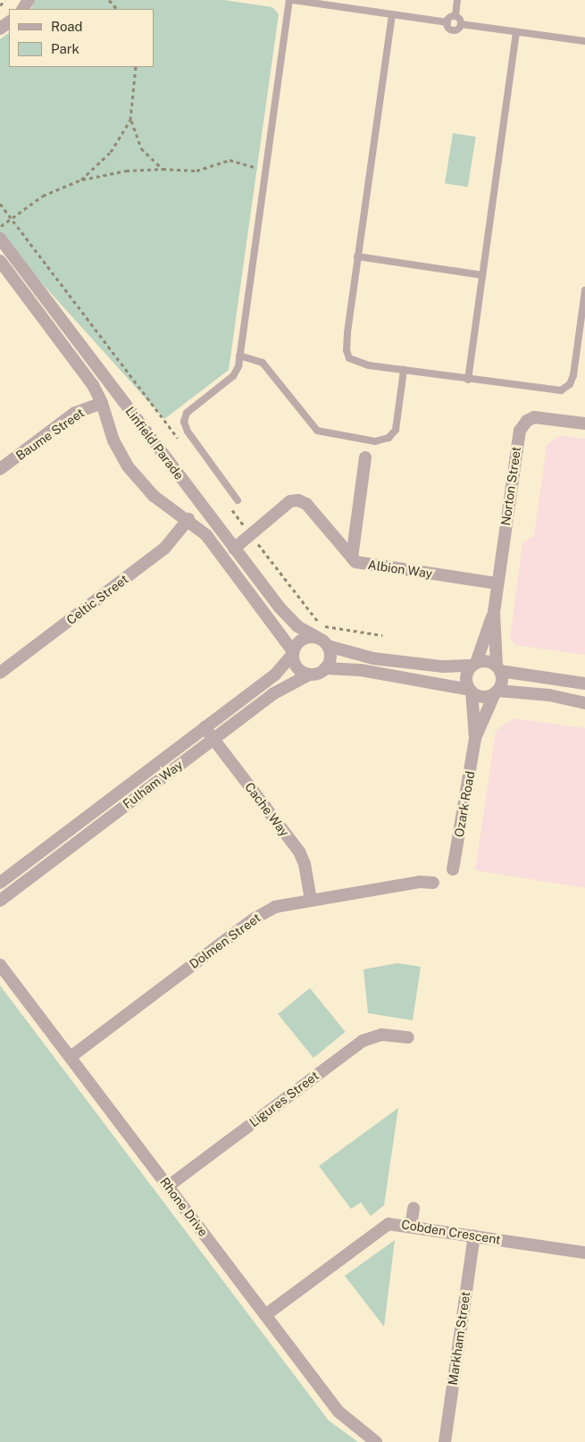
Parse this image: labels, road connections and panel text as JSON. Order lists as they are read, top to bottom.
{
  "streets": {
    "street": [
      "Baume Street",
      "Linfield Parade",
      "Norton Street",
      "Albion Way",
      "Celtic Street",
      "Fulham Way",
      "Ozark Road",
      "Cache Way",
      "Dolmen Street",
      "Ligures Street",
      "Rhone Drive",
      "Cobden Crescent",
      "Markham Street"
    ]
  },
  "crossings": [
    ["Baume Street", "Linfield Parade"],
    ["Linfield Parade", "Norton Street"],
    ["Linfield Parade", "Celtic Street"],
    ["Linfield Parade", "Fulham Way"],
    ["Norton Street", "Albion Way"],
    ["Fulham Way", "Cache Way"],
    ["Cache Way", "Dolmen Street"],
    ["Dolmen Street", "Rhone Drive"],
    ["Ligures Street", "Rhone Drive"],
    ["Rhone Drive", "Cobden Crescent"],
    ["Cobden Crescent", "Markham Street"]
  ],
  "legend": ["Road", "Park"]
}
